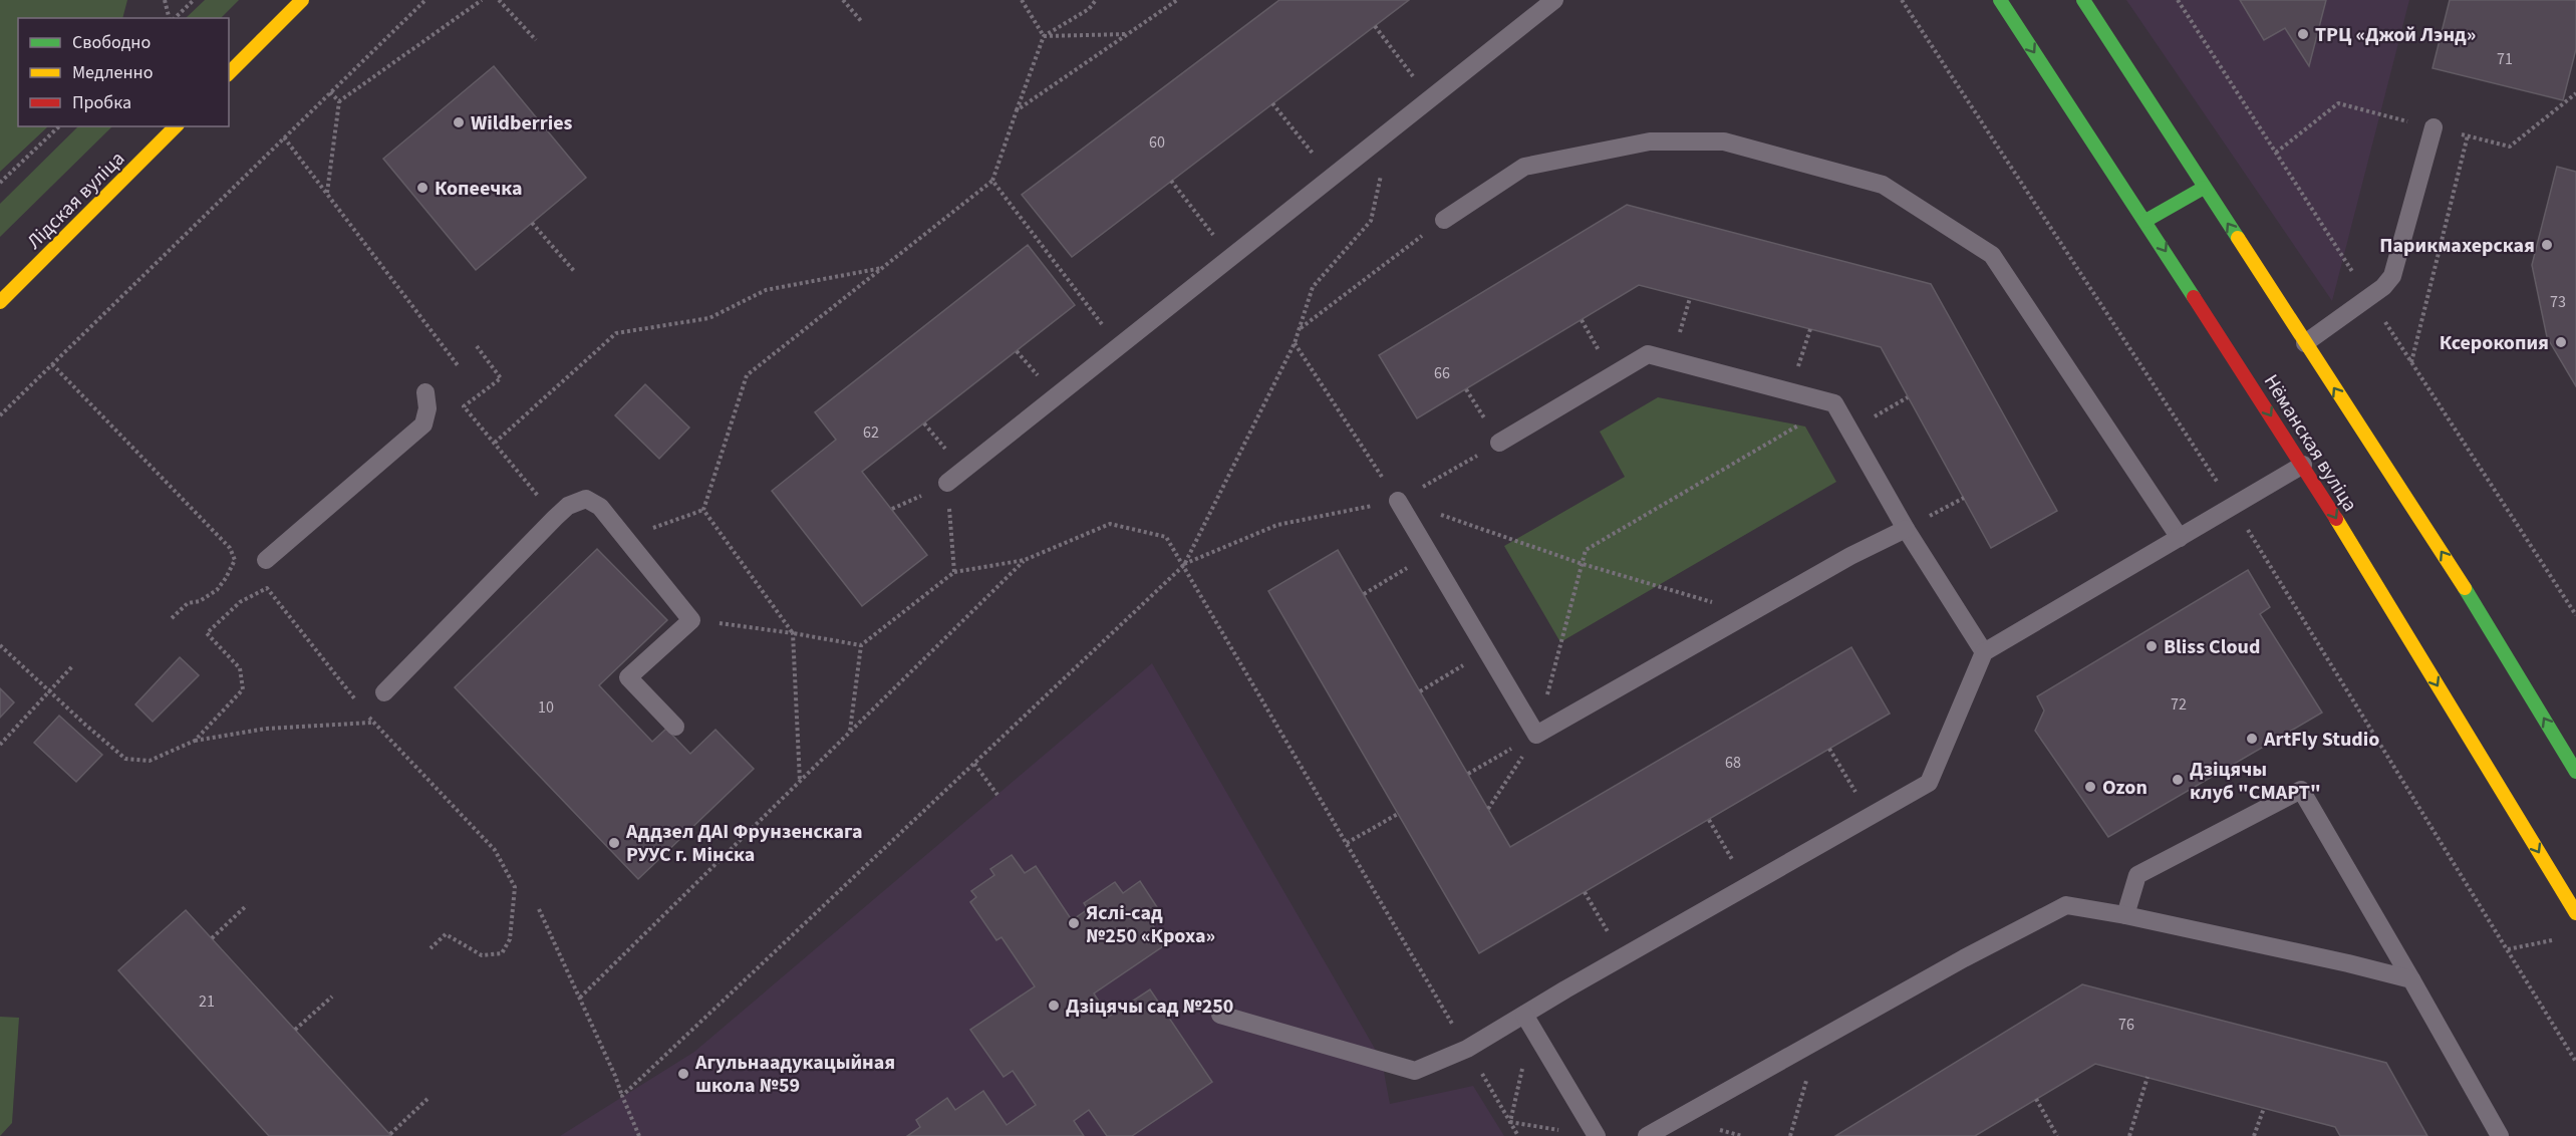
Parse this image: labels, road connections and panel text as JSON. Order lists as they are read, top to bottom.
{
  "streets": {
    "main road": ["Лідская вуліца", "Нёманская вуліца"]
  },
  "places": [
    "ТРЦ «Джой Лэнд»",
    "Wildberries",
    "Копеечка",
    "Парикмахерская",
    "Ксерокопия",
    "Bliss Cloud",
    "ArtFly Studio",
    "Дзіцячы клуб \"СМАРТ\"",
    "Ozon",
    "Аддзел ДАІ Фрунзенскага РУУС г. Мінска",
    "Яслі-сад №250 «Кроха»",
    "Дзіцячы сад №250",
    "Агульнаадукацыйная школа №59"
  ],
  "house_numbers": [
    "71",
    "60",
    "73",
    "66",
    "62",
    "72",
    "10",
    "68",
    "21",
    "76"
  ],
  "legend": ["Свободно", "Медленно", "Пробка"]
}
